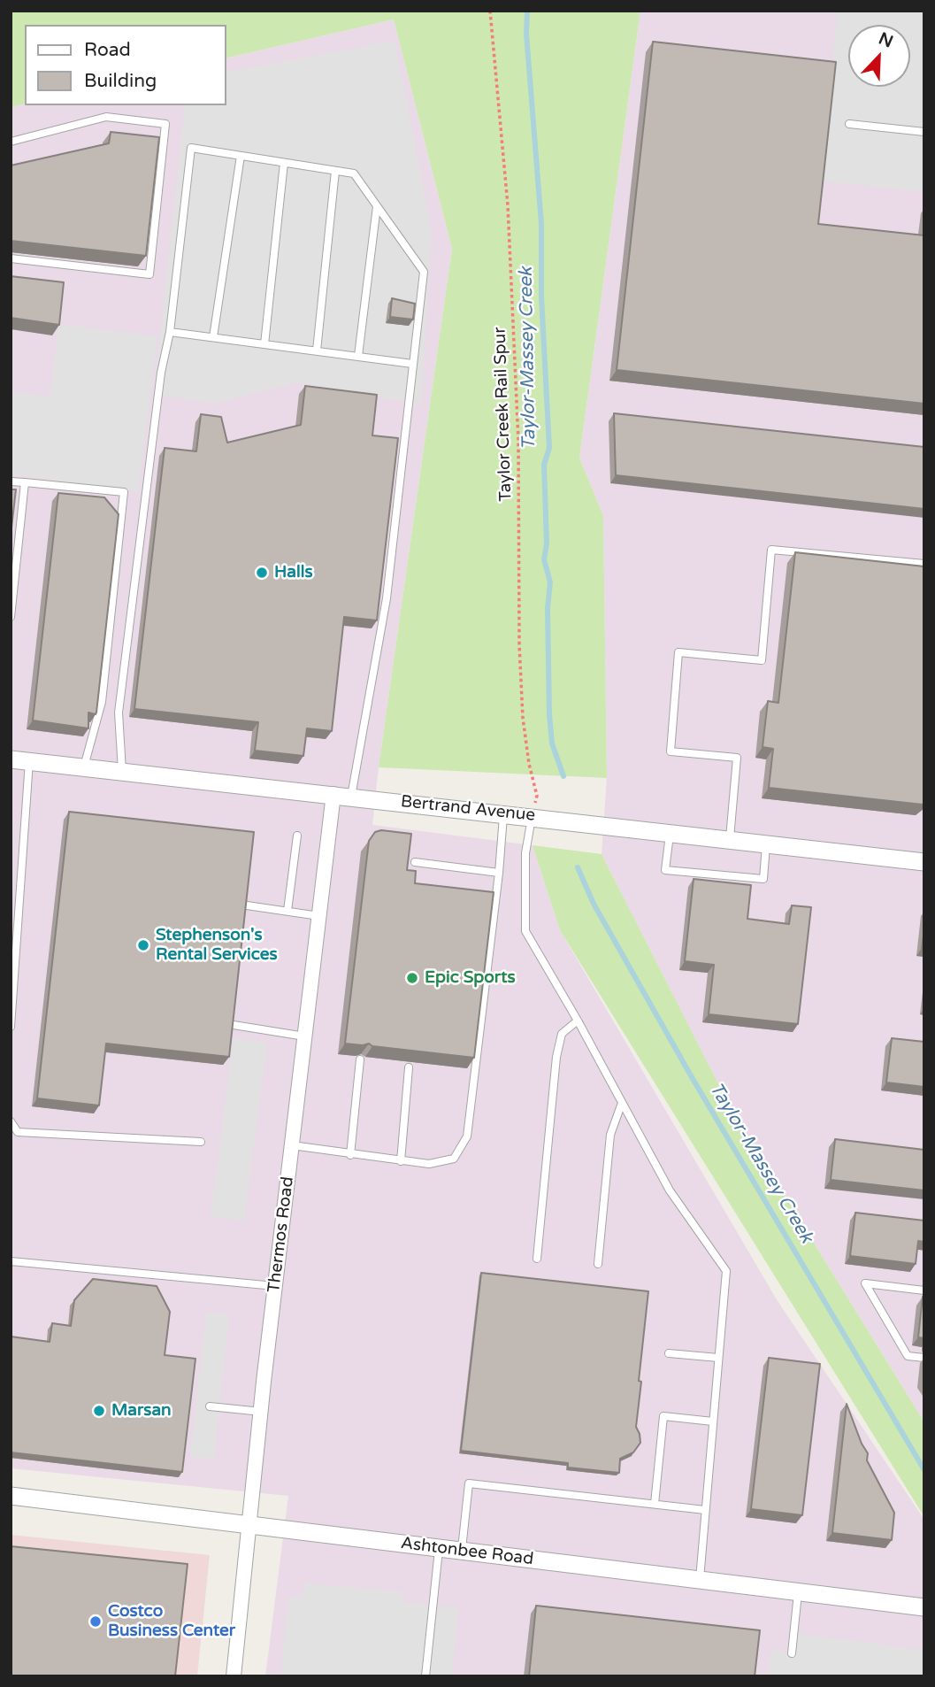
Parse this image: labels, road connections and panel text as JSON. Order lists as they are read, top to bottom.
{
  "streets": {
    "street": ["Bertrand Avenue", "Thermos Road", "Ashtonbee Road"],
    "path": ["Taylor Creek Rail Spur"]
  },
  "crossings": [
    ["Taylor Creek Rail Spur", "Bertrand Avenue"],
    ["Bertrand Avenue", "Thermos Road"],
    ["Thermos Road", "Ashtonbee Road"]
  ],
  "water": ["Taylor-Massey Creek"],
  "places": [
    "Halls",
    "Stephenson's Rental Services",
    "Epic Sports",
    "Marsan",
    "Costco Business Center"
  ],
  "legend": ["Road", "Building"],
  "north": "top right"
}
